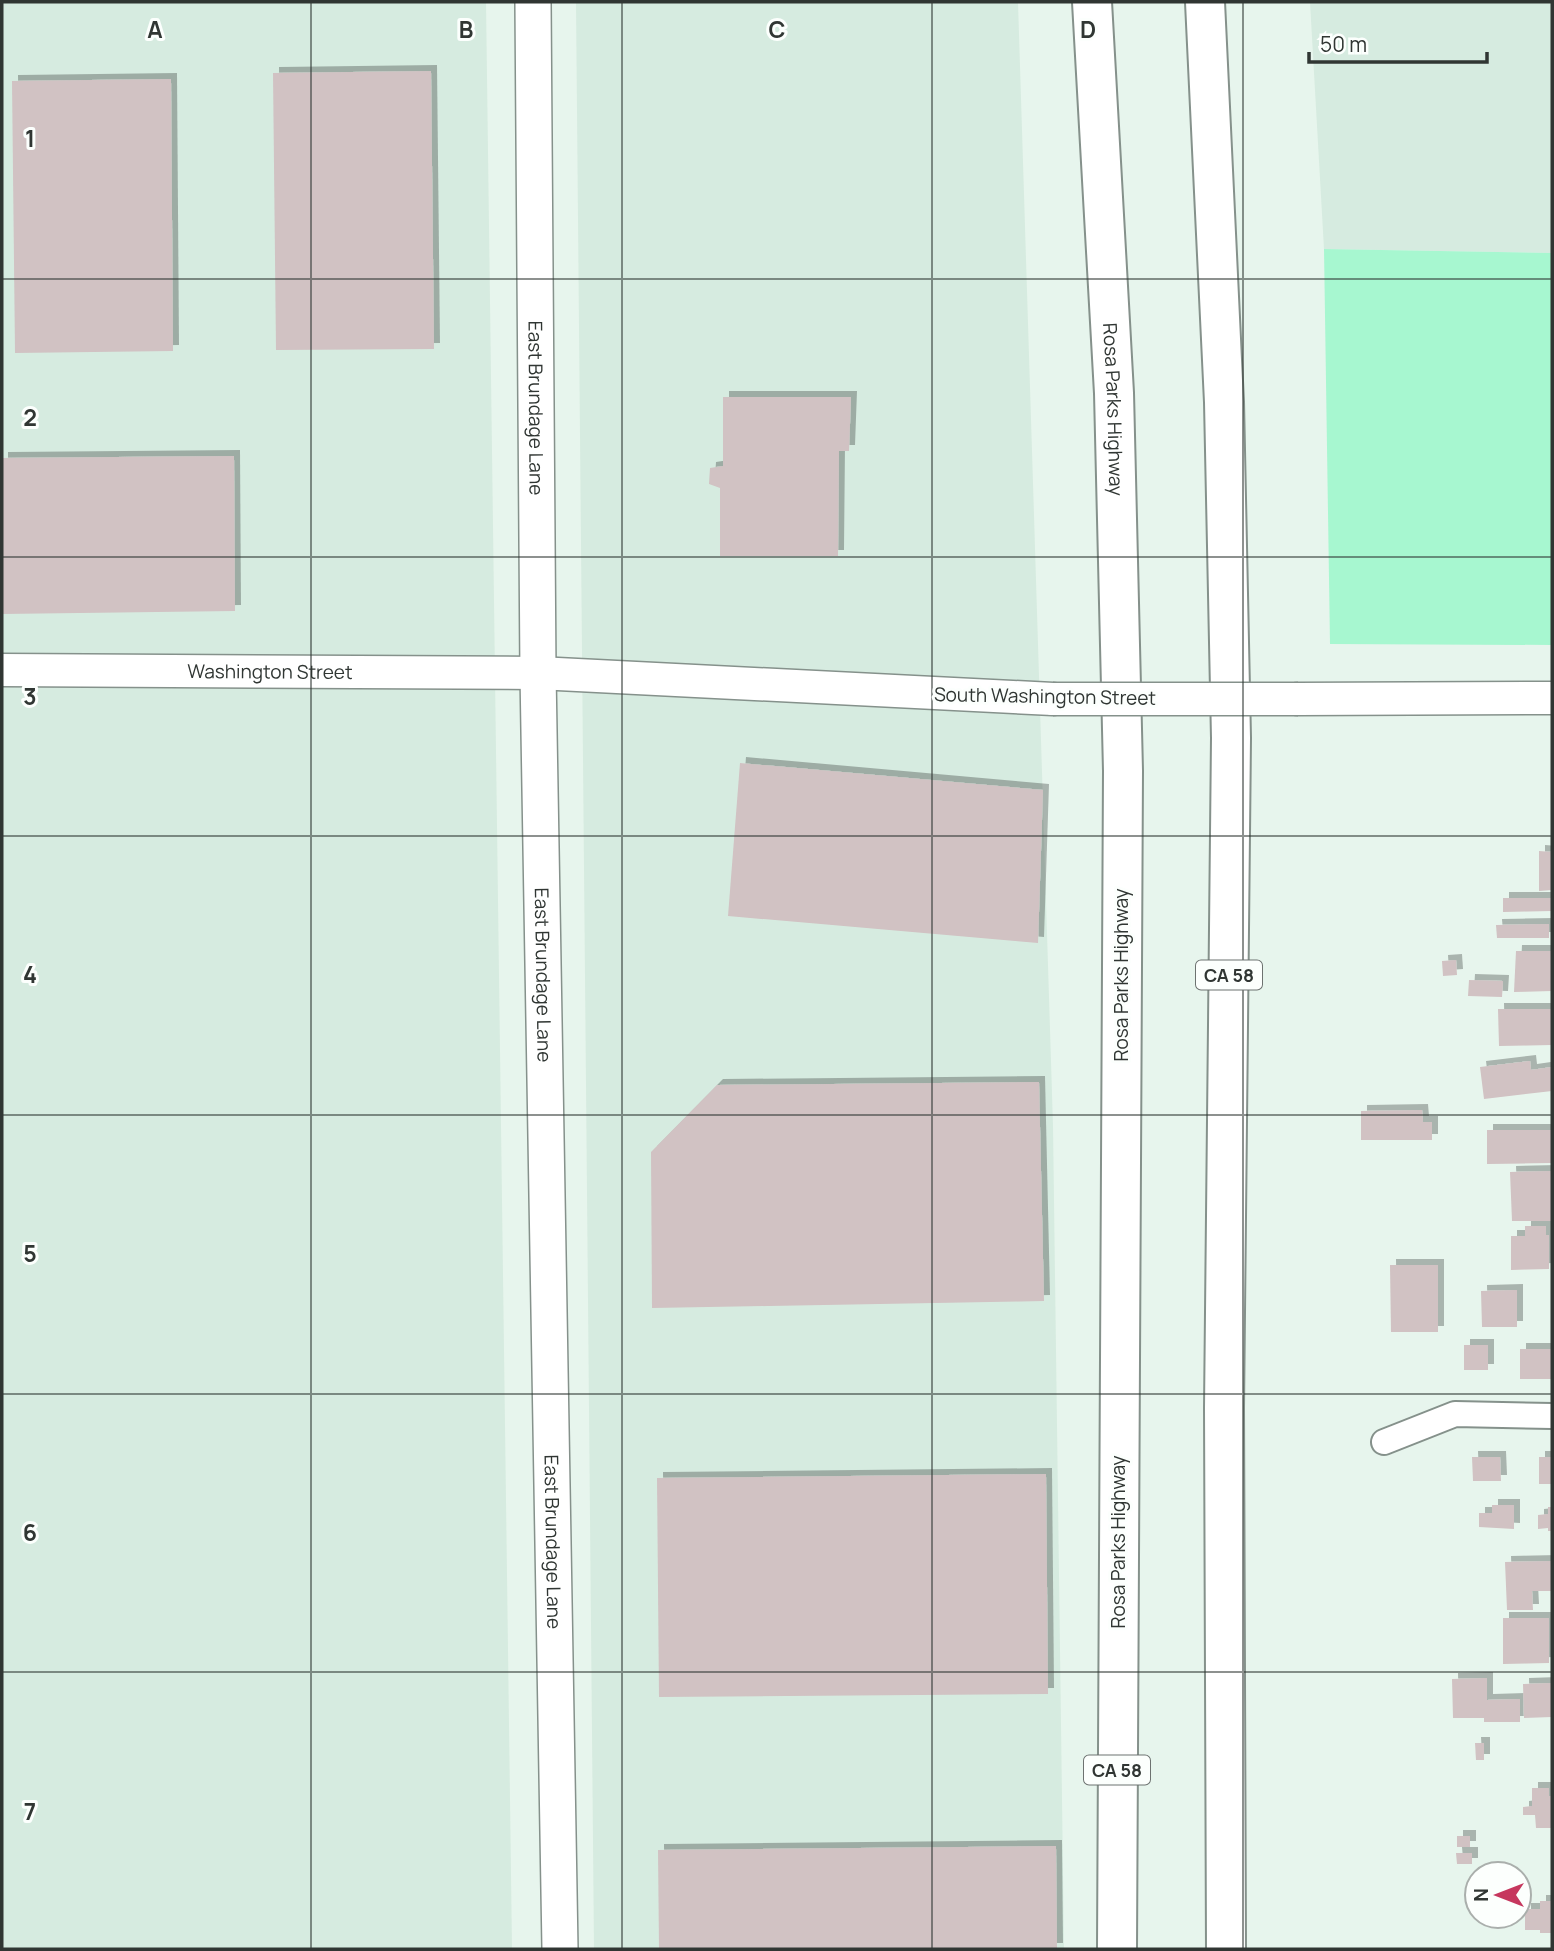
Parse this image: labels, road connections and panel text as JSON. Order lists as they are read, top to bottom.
{
  "streets": {
    "highway": ["Rosa Parks Highway", "CA 58"],
    "main road": ["East Brundage Lane"],
    "street": ["Washington Street", "South Washington Street"]
  },
  "crossings": [
    ["East Brundage Lane", "Washington Street"],
    ["East Brundage Lane", "South Washington Street"],
    ["Washington Street", "South Washington Street"]
  ],
  "scale_bar": "50 m",
  "north": "left",
  "grid": {
    "columns": [
      "A",
      "B",
      "C",
      "D"
    ],
    "rows": [
      "1",
      "2",
      "3",
      "4",
      "5",
      "6",
      "7"
    ]
  }
}
